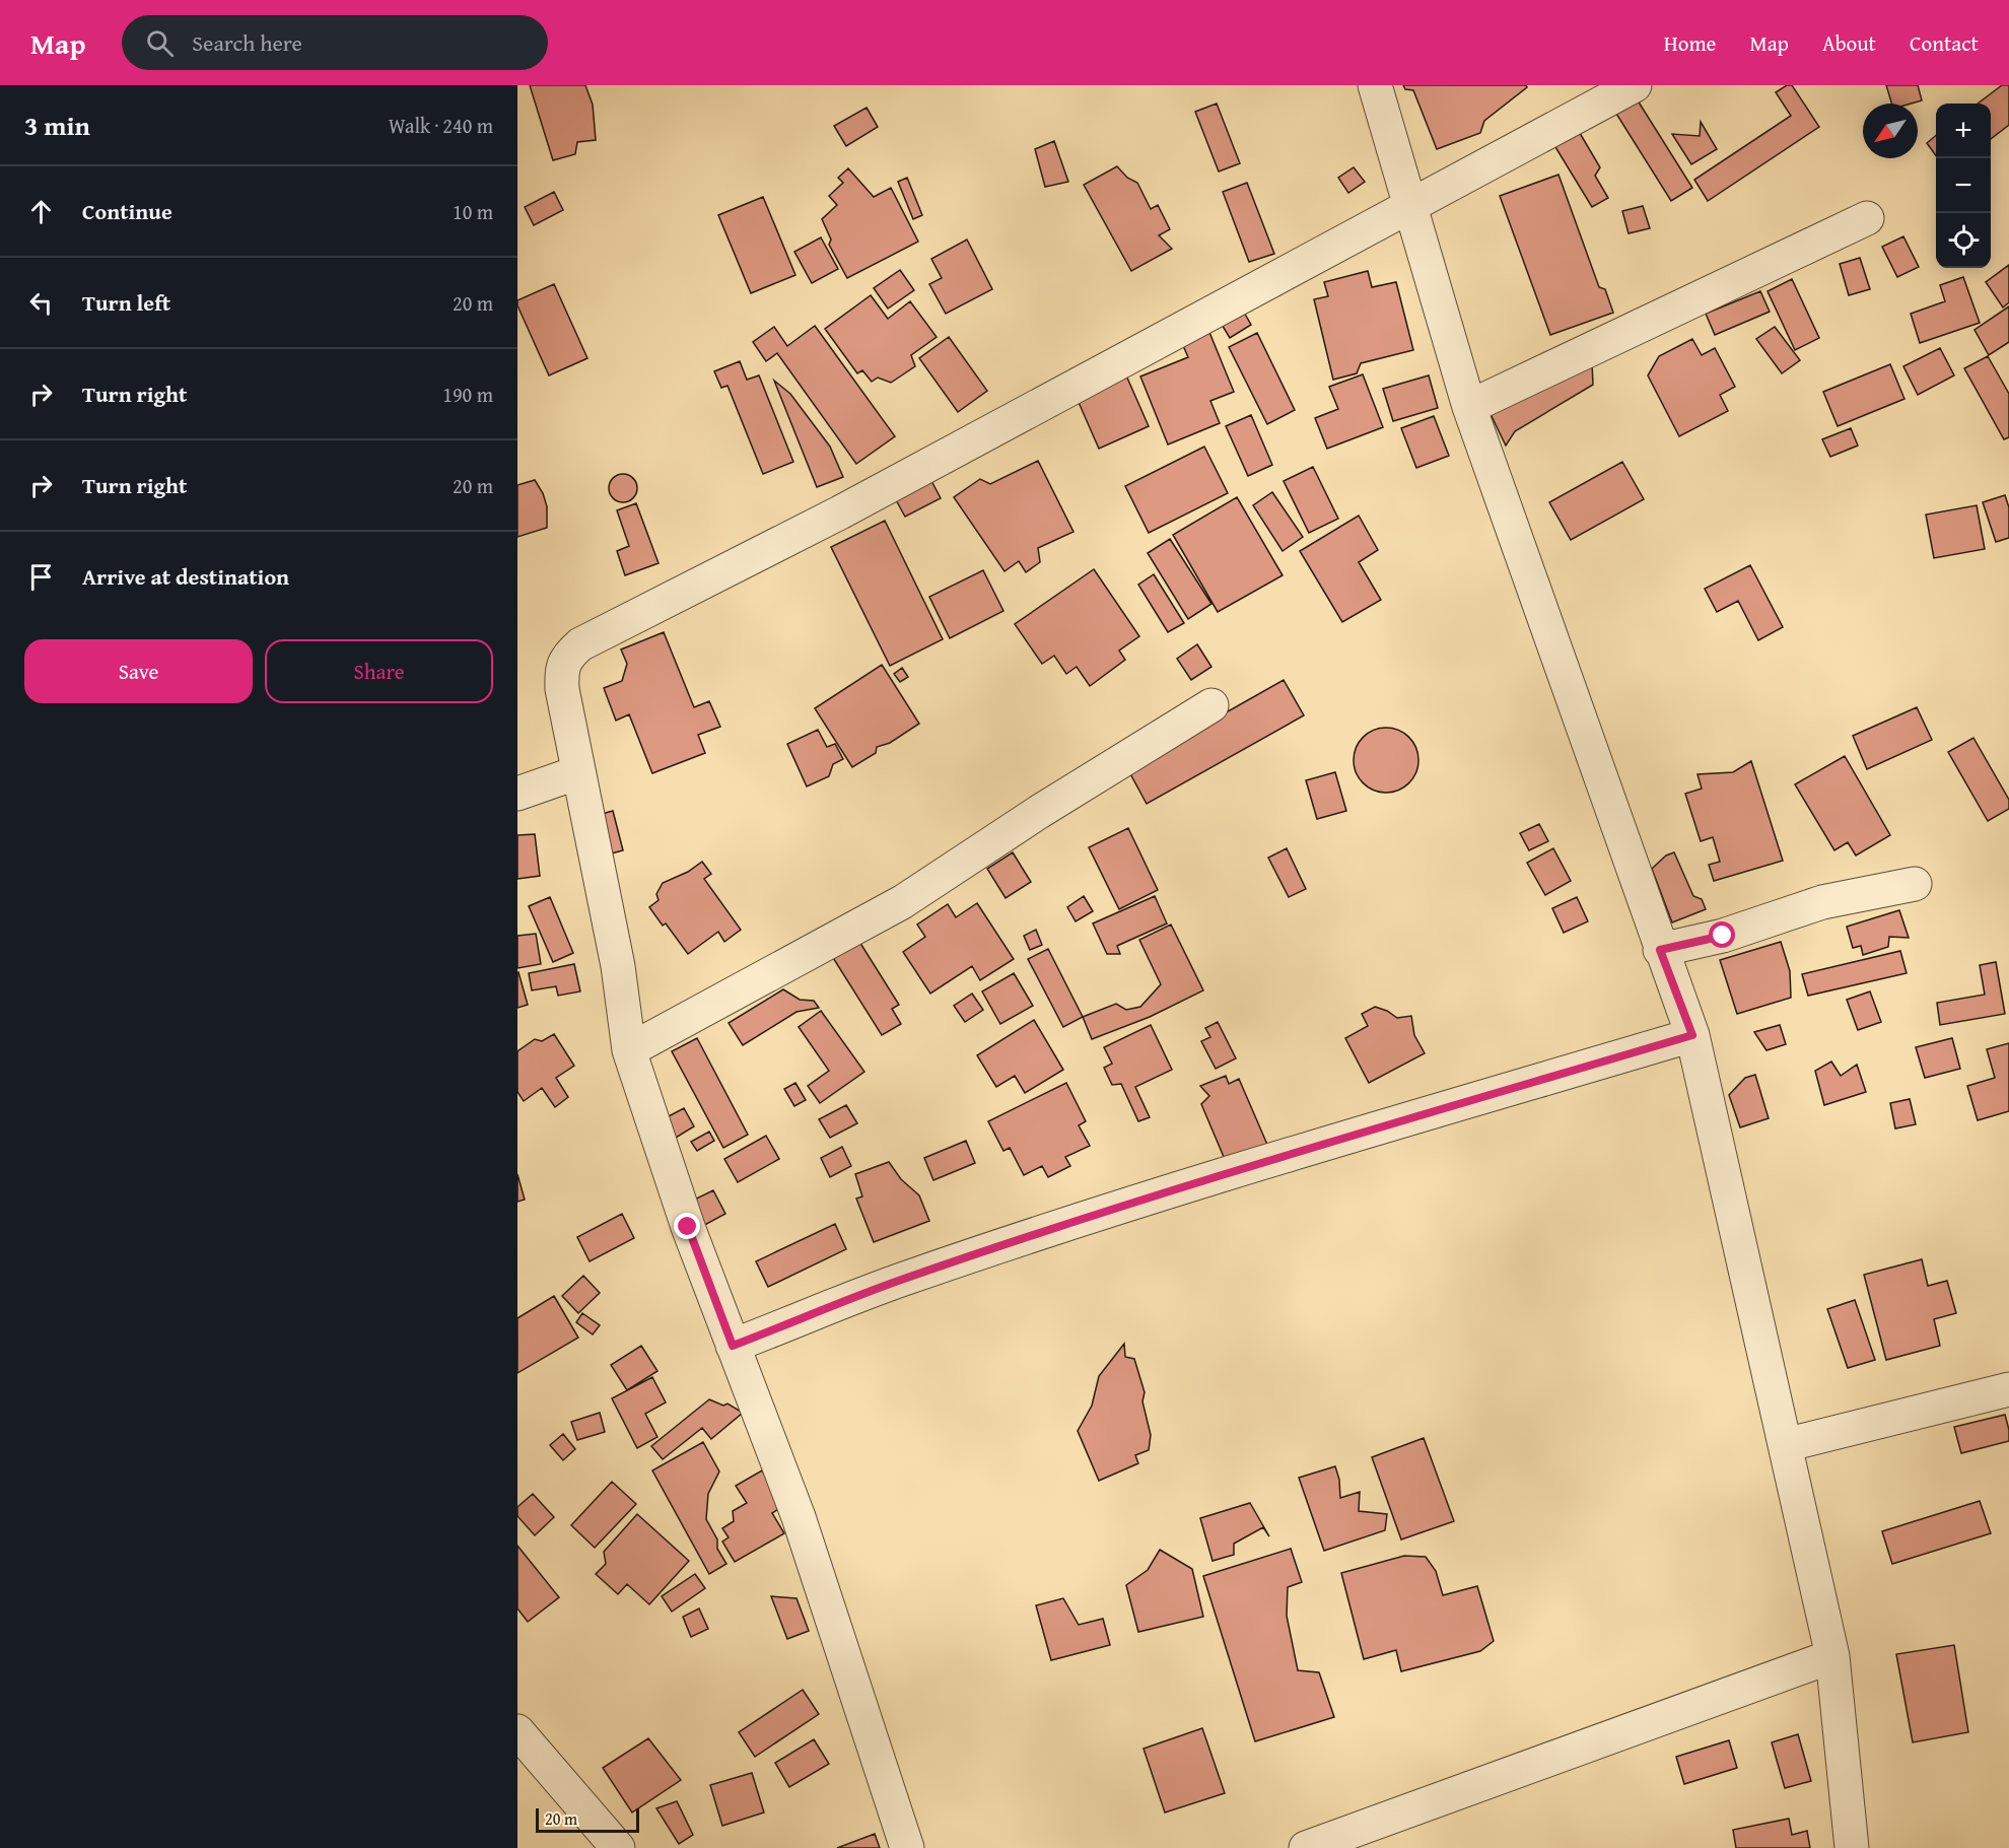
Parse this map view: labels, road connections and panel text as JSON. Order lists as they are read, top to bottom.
{
  "scale_bar": "20 m",
  "north": "bottom left",
  "page": {
    "header": "Map",
    "search": "Search here",
    "nav": [
      "Home",
      "Map",
      "About",
      "Contact"
    ],
    "heading": ["3 min", "Walk · 240 m"],
    "map_buttons": ["+", "−"],
    "list": [
      ["Continue", "10 m"],
      ["Turn left", "20 m"],
      ["Turn right", "190 m"],
      ["Turn right", "20 m"],
      "Arrive at destination"
    ],
    "buttons": ["Save", "Share"],
    "scale": "20 m"
  }
}
